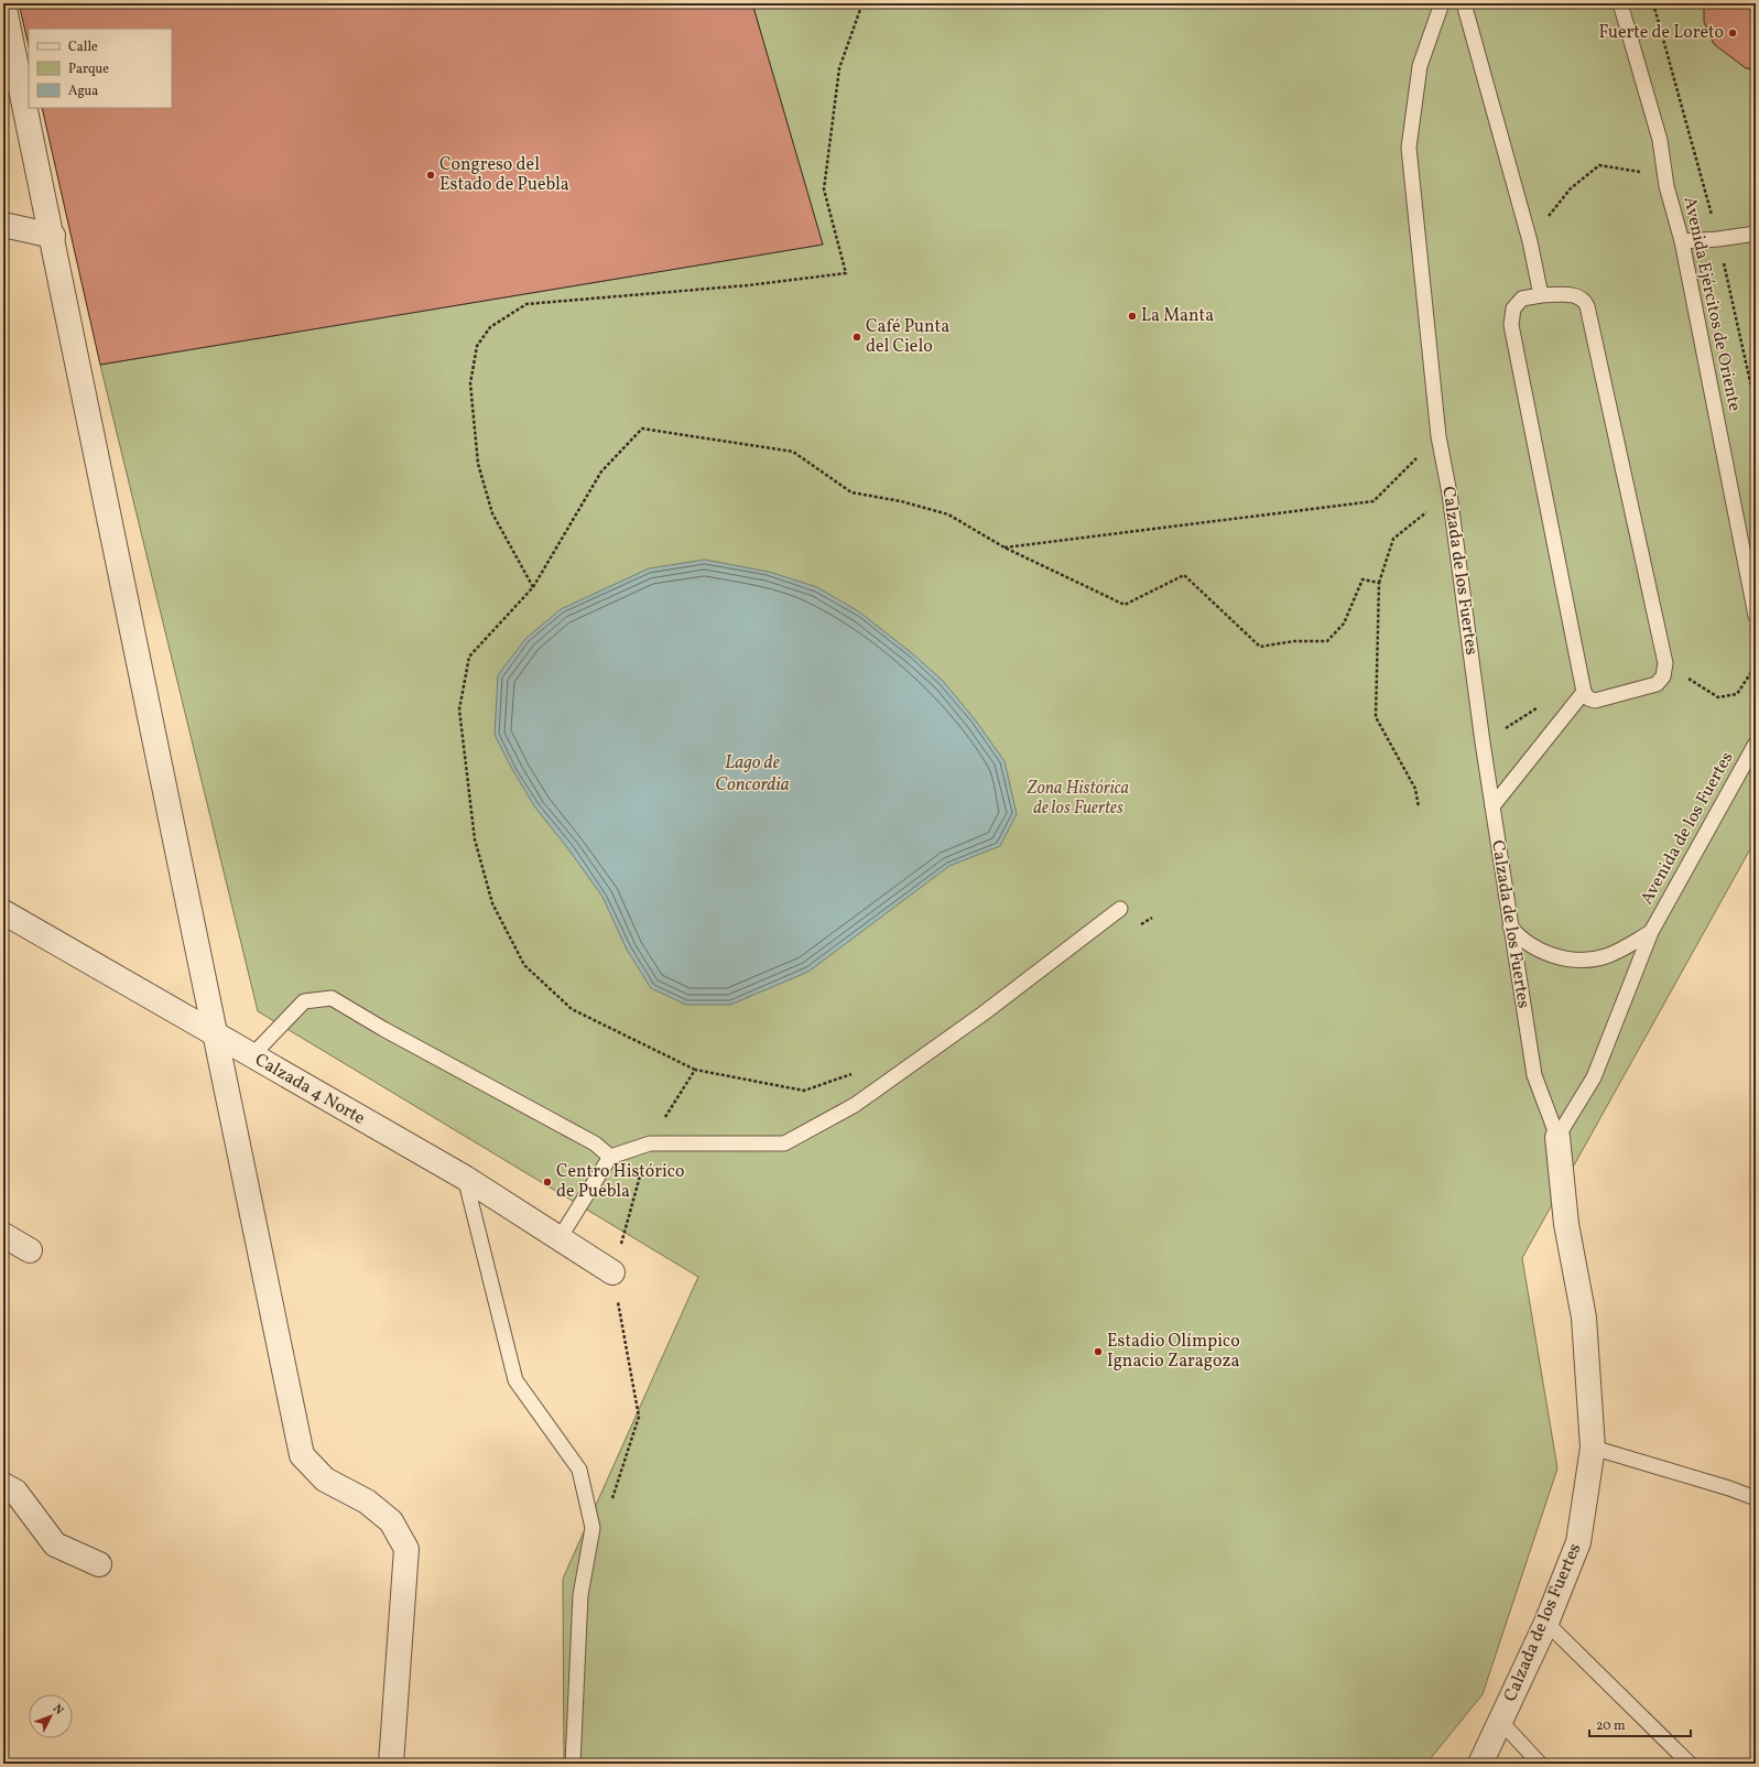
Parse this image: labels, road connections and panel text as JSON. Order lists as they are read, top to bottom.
{
  "streets": {
    "street": ["Calzada de los Fuertes", "Calzada 4 Norte"],
    "lane": ["Avenida Ejércitos de Oriente", "Avenida de los Fuertes"]
  },
  "water": ["Lago de Concordia"],
  "parks": ["Zona Histórica de los Fuertes"],
  "places": [
    "Fuerte de Loreto",
    "Congreso del Estado de Puebla",
    "La Manta",
    "Café Punta del Cielo",
    "Centro Histórico de Puebla",
    "Estadio Olímpico Ignacio Zaragoza"
  ],
  "legend": ["Calle", "Parque", "Agua"],
  "scale_bar": "20 m",
  "north": "top right"
}
